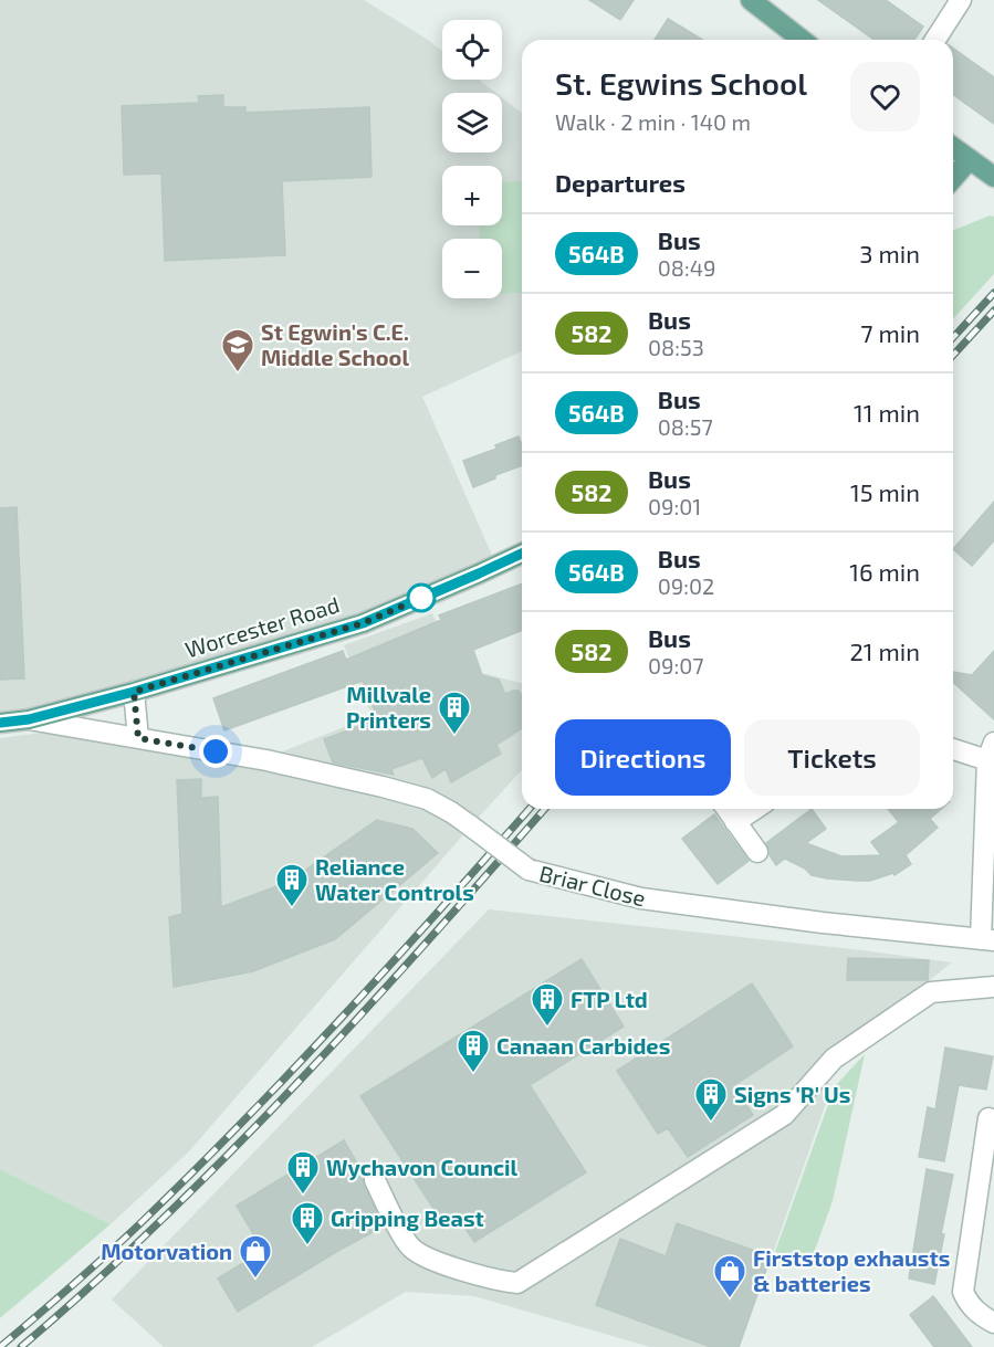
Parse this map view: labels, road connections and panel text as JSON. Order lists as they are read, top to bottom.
{
  "streets": {
    "main road": ["Worcester Road"],
    "street": ["Briar Close"]
  },
  "crossings": [
    ["Worcester Road", "Briar Close"]
  ],
  "places": {
    "school or university": ["St Egwin's C.E. Middle School"],
    "building": [
      "Millvale Printers",
      "Reliance Water Controls",
      "FTP Ltd",
      "Canaan Carbides",
      "Signs 'R' Us",
      "Wychavon Council",
      "Gripping Beast"
    ],
    "shop": ["Motorvation", "Firststop exhausts & batteries"]
  },
  "lines": ["bus line 564B"],
  "page": {
    "map_buttons": ["+", "−"],
    "heading": [
      ["St. Egwins School", "Walk · 2 min · 140 m"],
      "Departures"
    ],
    "list": [
      {
        "mark": "564B",
        "name": "Bus",
        "note": "08:49",
        "value": "3 min"
      },
      {
        "mark": "582",
        "name": "Bus",
        "note": "08:53",
        "value": "7 min"
      },
      {
        "mark": "564B",
        "name": "Bus",
        "note": "08:57",
        "value": "11 min"
      },
      {
        "mark": "582",
        "name": "Bus",
        "note": "09:01",
        "value": "15 min"
      },
      {
        "mark": "564B",
        "name": "Bus",
        "note": "09:02",
        "value": "16 min"
      },
      {
        "mark": "582",
        "name": "Bus",
        "note": "09:07",
        "value": "21 min"
      }
    ],
    "buttons": ["Directions", "Tickets"]
  }
}
